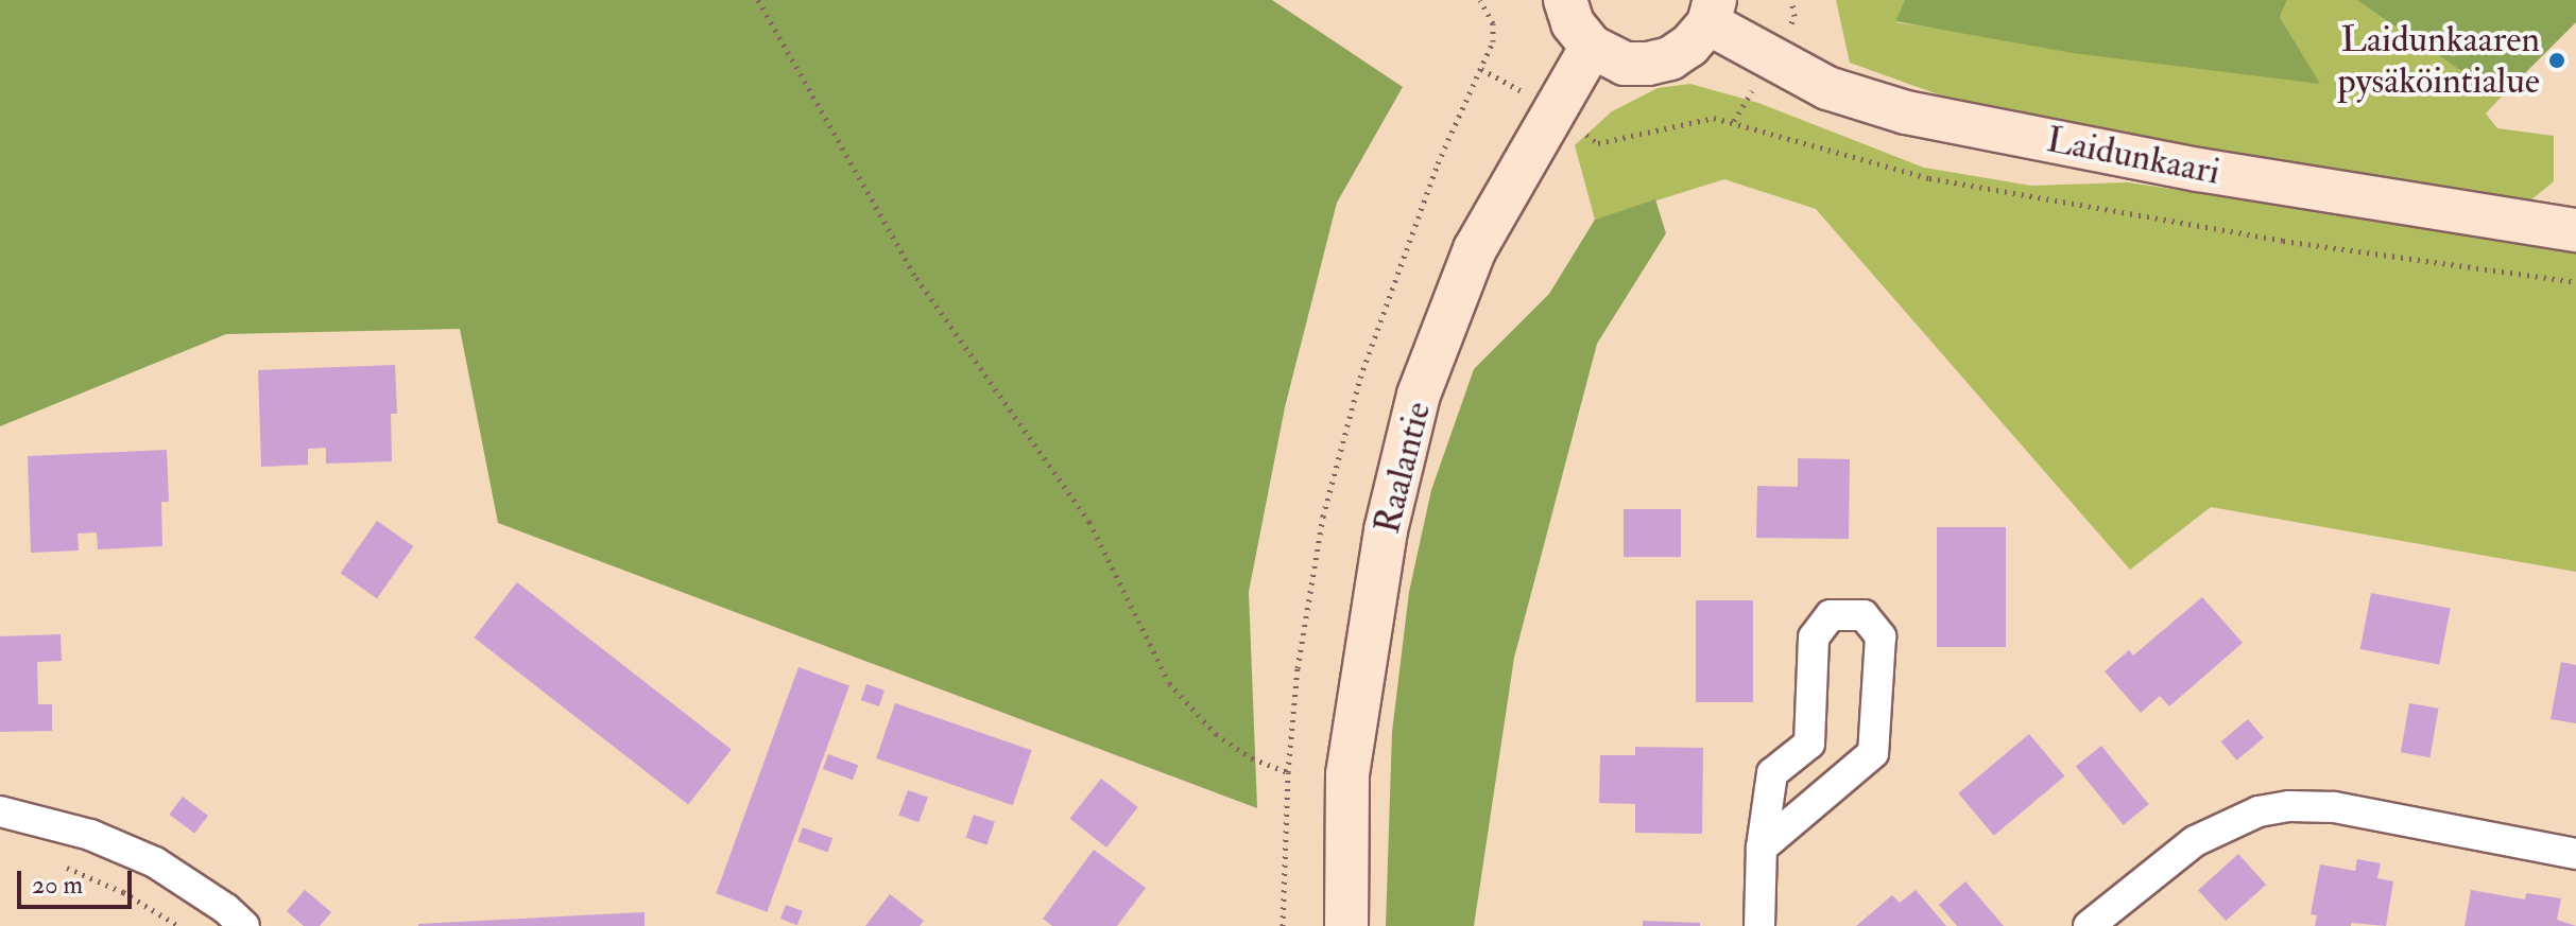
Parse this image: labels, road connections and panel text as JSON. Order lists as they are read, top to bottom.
{
  "streets": {
    "street": ["Laidunkaari", "Raalantie"]
  },
  "places": ["Laidunkaaren pysäköintialue"],
  "scale_bar": "20 m"
}
